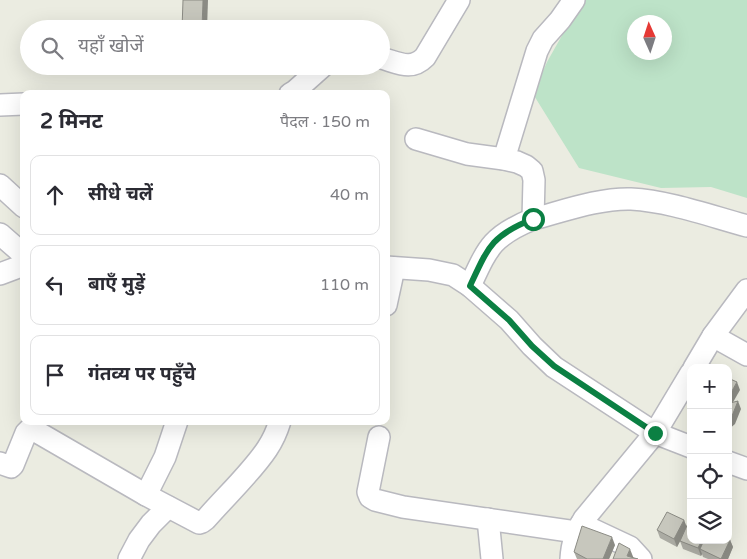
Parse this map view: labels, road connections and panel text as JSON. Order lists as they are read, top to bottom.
{
  "north": "top",
  "page": {
    "search": "यहाँ खोजें",
    "heading": ["2 मिनट", "पैदल · 150 m"],
    "list": [
      ["सीधे चलें", "40 m"],
      ["बाएँ मुड़ें", "110 m"],
      "गंतव्य पर पहुँचे"
    ],
    "map_buttons": ["+", "−"]
  }
}
